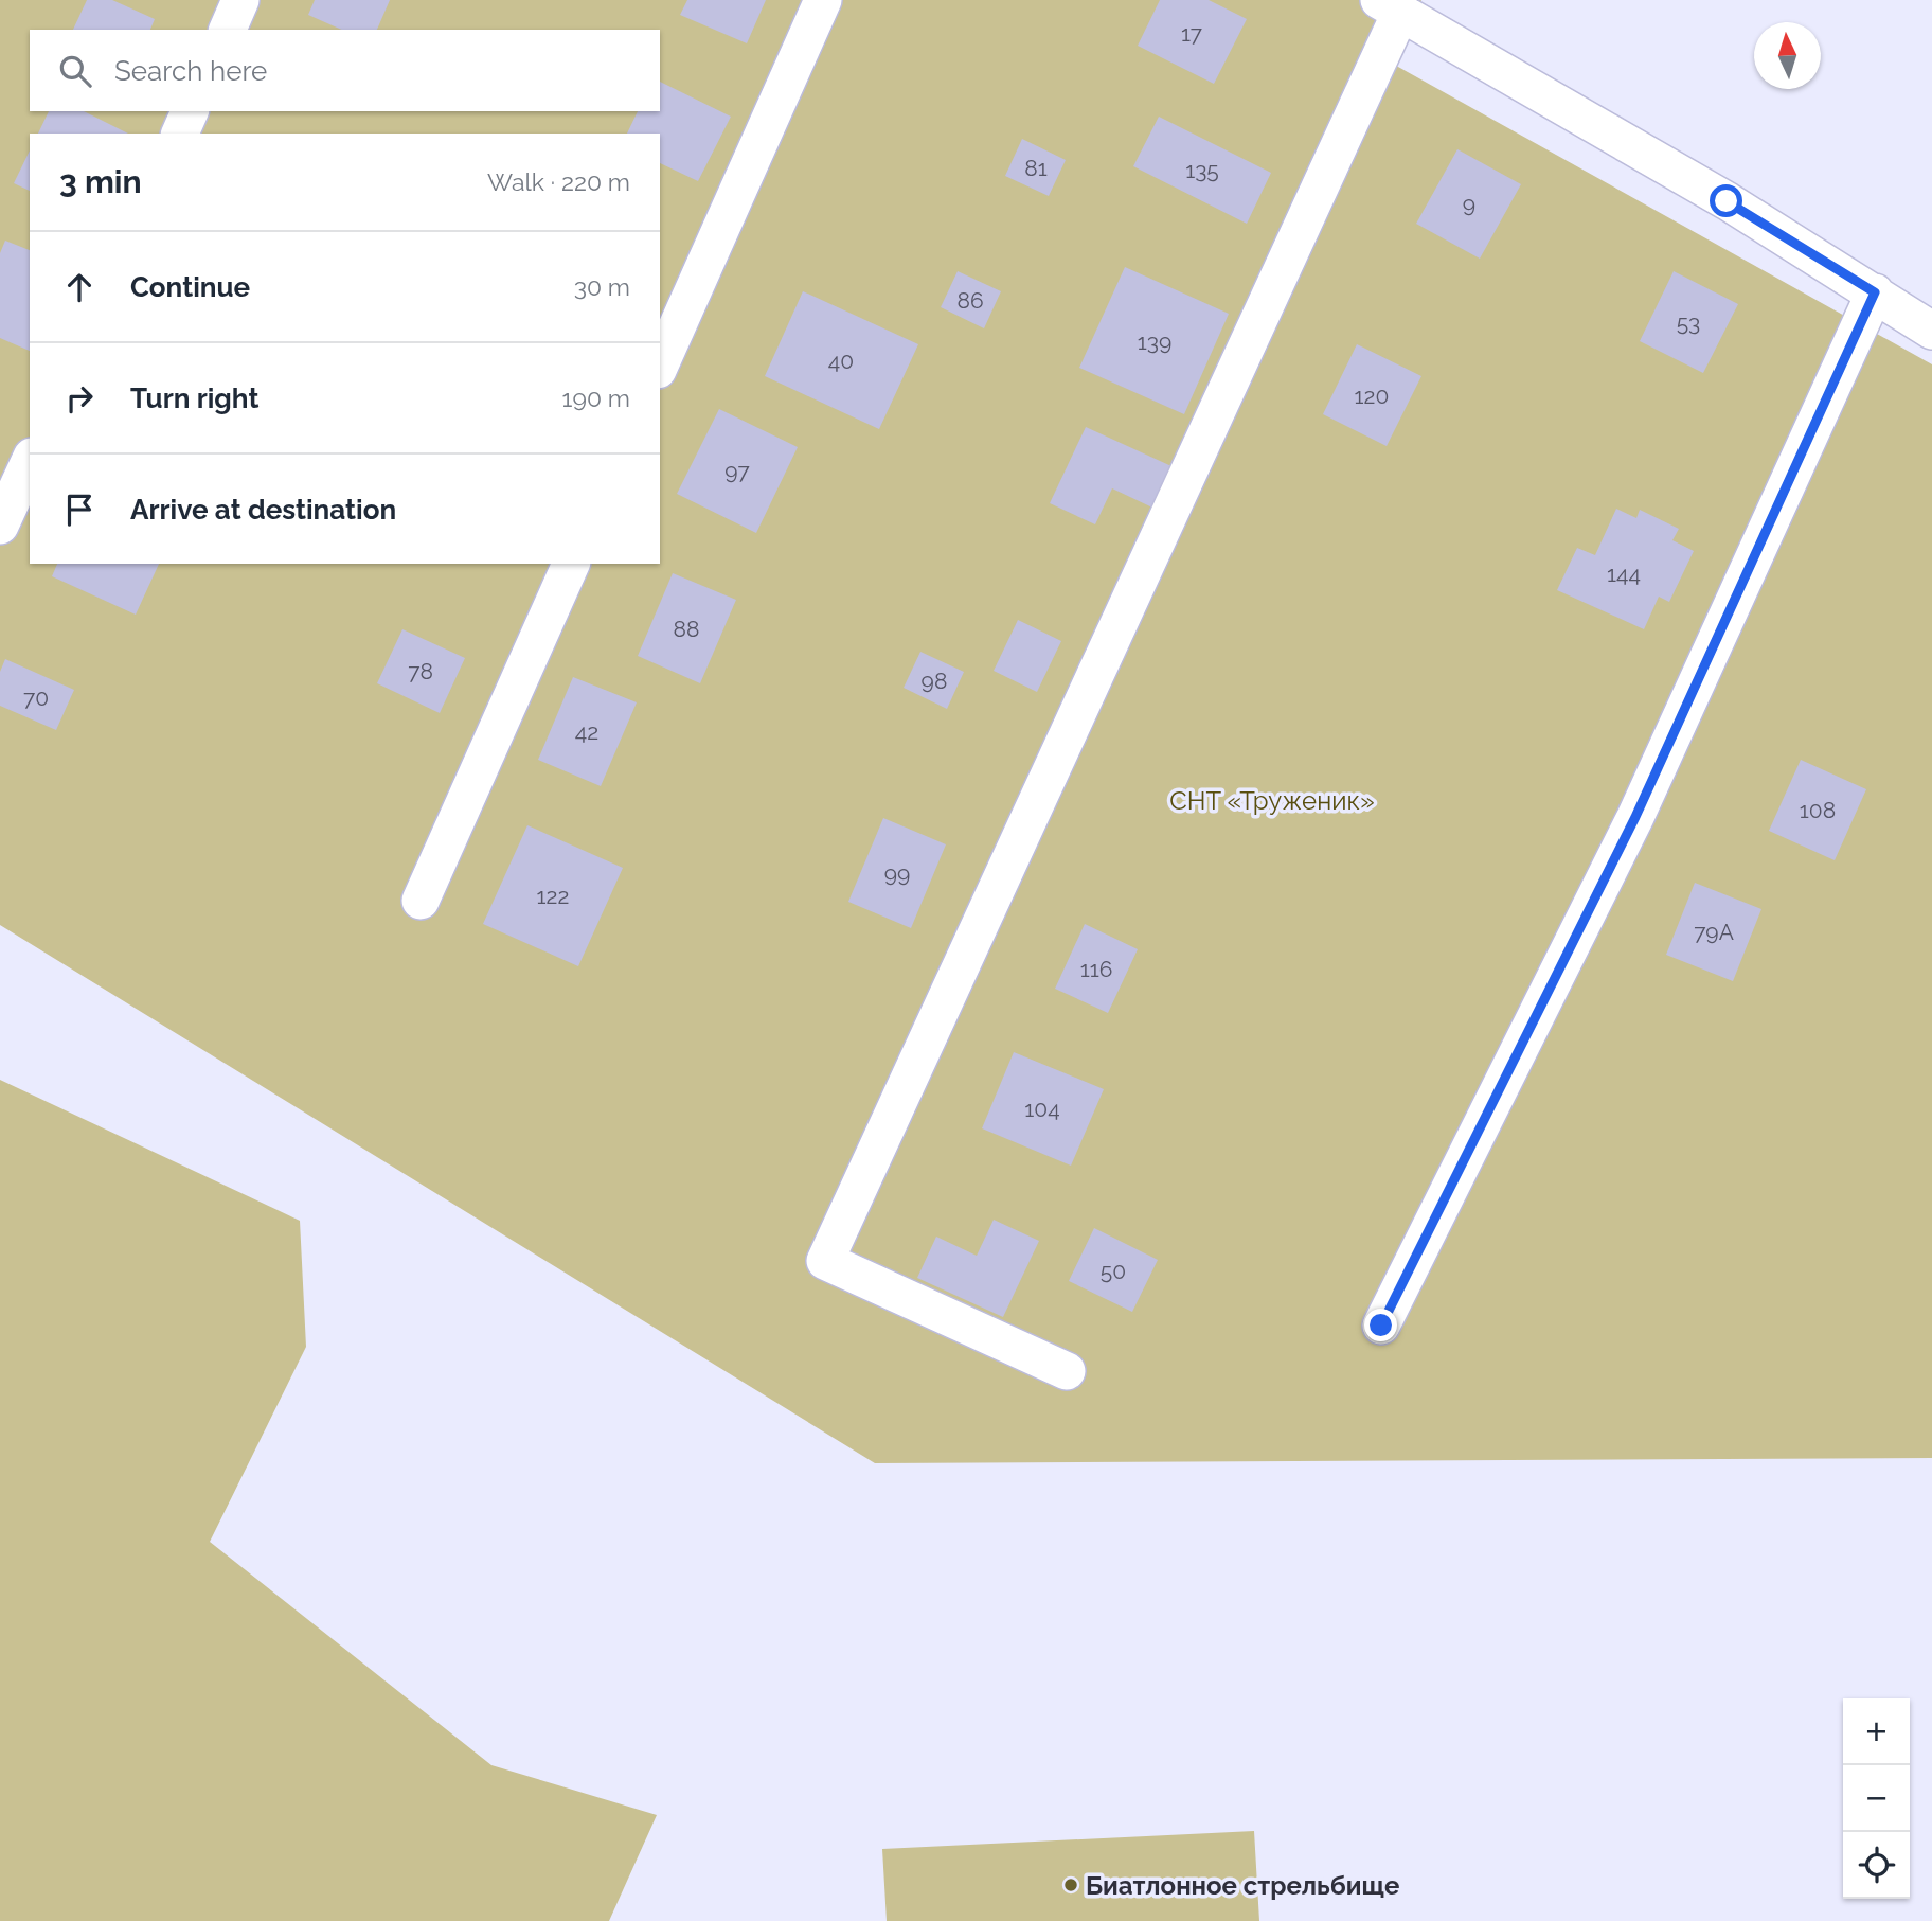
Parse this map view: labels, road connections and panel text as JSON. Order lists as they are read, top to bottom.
{
  "parks": ["СНТ «Труженик»"],
  "places": ["Биатлонное стрельбище"],
  "house_numbers": [
    "17",
    "81",
    "135",
    "9",
    "86",
    "53",
    "139",
    "40",
    "120",
    "97",
    "144",
    "88",
    "78",
    "98",
    "70",
    "42",
    "108",
    "99",
    "122",
    "79А",
    "116",
    "104",
    "50"
  ],
  "north": "top",
  "page": {
    "search": "Search here",
    "heading": ["3 min", "Walk · 220 m"],
    "list": [
      ["Continue", "30 m"],
      ["Turn right", "190 m"],
      "Arrive at destination"
    ],
    "map_buttons": ["+", "−"]
  }
}
